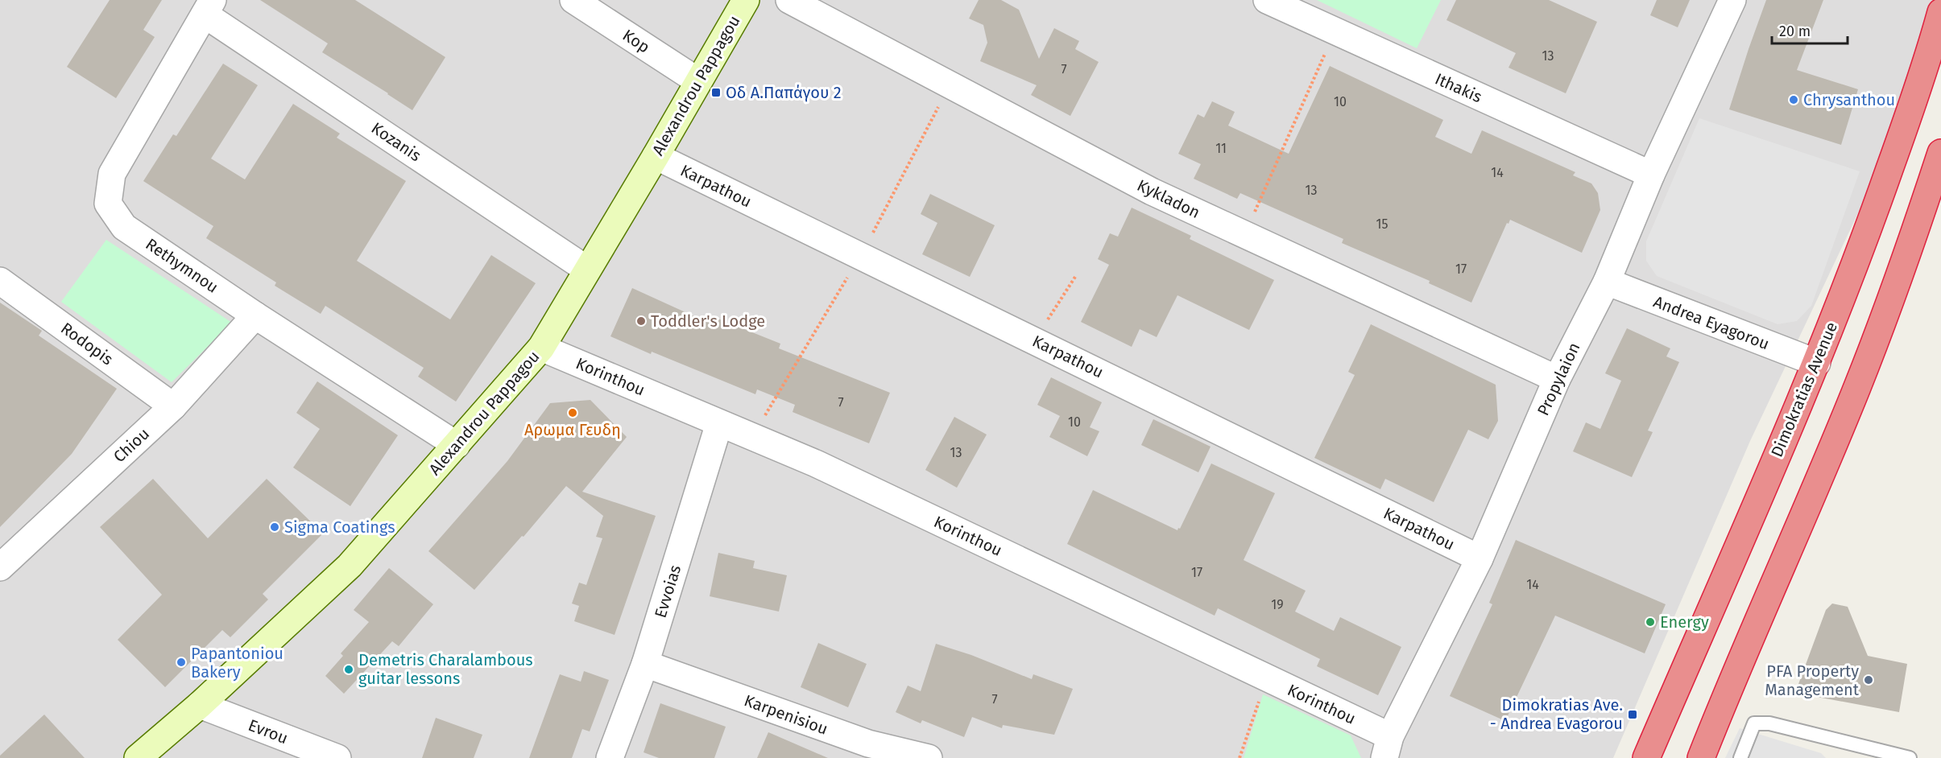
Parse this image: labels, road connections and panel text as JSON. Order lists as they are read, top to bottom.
{
  "streets": {
    "highway": ["Dimokratias Avenue"],
    "street": [
      "Kop",
      "Alexandrou Pappagou",
      "Ithakis",
      "Kozanis",
      "Karpathou",
      "Kykladon",
      "Rethymnou",
      "Andrea Eyagorou",
      "Rodopis",
      "Korinthou",
      "Propylaion",
      "Chiou",
      "Evvoias",
      "Karpenisiou",
      "Evrou"
    ]
  },
  "crossings": [
    ["Kop", "Alexandrou Pappagou"],
    ["Alexandrou Pappagou", "Kozanis"],
    ["Alexandrou Pappagou", "Karpathou"],
    ["Alexandrou Pappagou", "Rethymnou"],
    ["Alexandrou Pappagou", "Korinthou"],
    ["Alexandrou Pappagou", "Evrou"],
    ["Ithakis", "Propylaion"],
    ["Kozanis", "Rethymnou"],
    ["Karpathou", "Propylaion"],
    ["Kykladon", "Propylaion"],
    ["Rethymnou", "Chiou"],
    ["Andrea Eyagorou", "Propylaion"],
    ["Andrea Eyagorou", "Dimokratias Avenue"],
    ["Rodopis", "Chiou"],
    ["Korinthou", "Propylaion"],
    ["Korinthou", "Evvoias"],
    ["Evvoias", "Karpenisiou"]
  ],
  "places": {
    "transit": ["Οδ Α.Παπάγου 2", "Dimokratias Ave. - Andrea Evagorou"],
    "other": [
      "Chrysanthou",
      "Toddler's Lodge",
      "Αρωμα Γευδη",
      "Sigma Coatings",
      "Energy",
      "Papantoniou Bakery",
      "Demetris Charalambous guitar lessons",
      "PFA Property Management"
    ]
  },
  "house_numbers": [
    "13",
    "7",
    "10",
    "11",
    "14",
    "13",
    "15",
    "17",
    "7",
    "10",
    "13",
    "17",
    "14",
    "19",
    "7"
  ],
  "scale_bar": "20 m"
}
